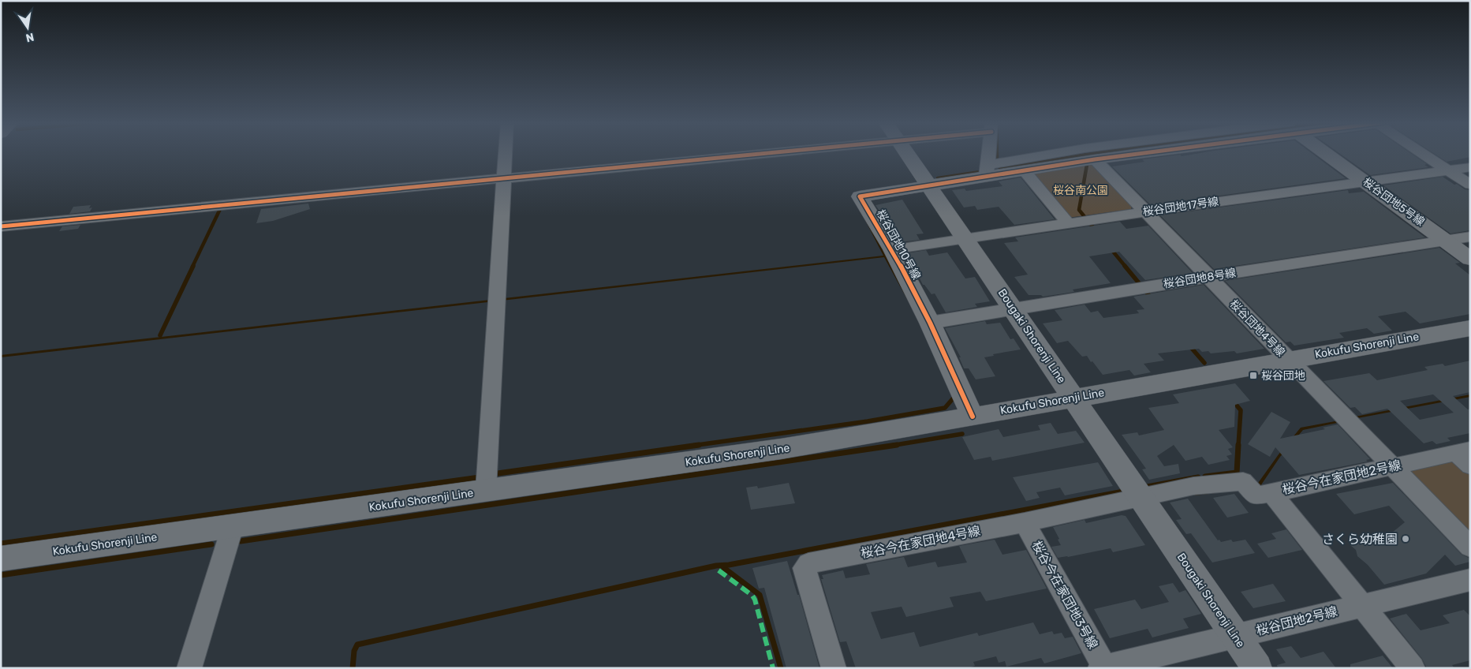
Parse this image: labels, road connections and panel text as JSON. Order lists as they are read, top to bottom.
{
  "streets": {
    "main road": [
      "桜谷団地5号線",
      "桜谷団地10号線",
      "Bougaki Shorenji Line",
      "Kokufu Shorenji Line"
    ],
    "street": [
      "桜谷団地17号線",
      "桜谷団地8号線",
      "桜谷団地4号線",
      "桜谷今在家団地2号線",
      "桜谷今在家団地4号線",
      "桜谷今在家団地3号線",
      "桜谷団地2号線"
    ]
  },
  "crossings": [
    ["桜谷団地5号線", "桜谷団地17号線"],
    ["桜谷団地5号線", "桜谷団地8号線"],
    ["桜谷団地17号線", "桜谷団地10号線"],
    ["桜谷団地17号線", "桜谷団地4号線"],
    ["桜谷団地17号線", "Bougaki Shorenji Line"],
    ["桜谷団地10号線", "桜谷団地8号線"],
    ["桜谷団地10号線", "桜谷団地4号線"],
    ["桜谷団地10号線", "Bougaki Shorenji Line"],
    ["桜谷団地10号線", "Kokufu Shorenji Line"],
    ["桜谷団地8号線", "桜谷団地4号線"],
    ["桜谷団地8号線", "Bougaki Shorenji Line"],
    ["桜谷団地4号線", "Kokufu Shorenji Line"],
    ["桜谷団地4号線", "桜谷今在家団地2号線"],
    ["Bougaki Shorenji Line", "Kokufu Shorenji Line"],
    ["Bougaki Shorenji Line", "桜谷今在家団地4号線"],
    ["Bougaki Shorenji Line", "桜谷団地2号線"],
    ["桜谷今在家団地2号線", "桜谷今在家団地4号線"],
    ["桜谷今在家団地2号線", "桜谷団地2号線"],
    ["桜谷今在家団地4号線", "桜谷今在家団地3号線"],
    ["桜谷今在家団地3号線", "桜谷団地2号線"]
  ],
  "parks": ["桜谷南公園"],
  "places": {
    "transit": ["桜谷団地"],
    "other": ["さくら幼稚園"]
  },
  "north": "bottom"
}
